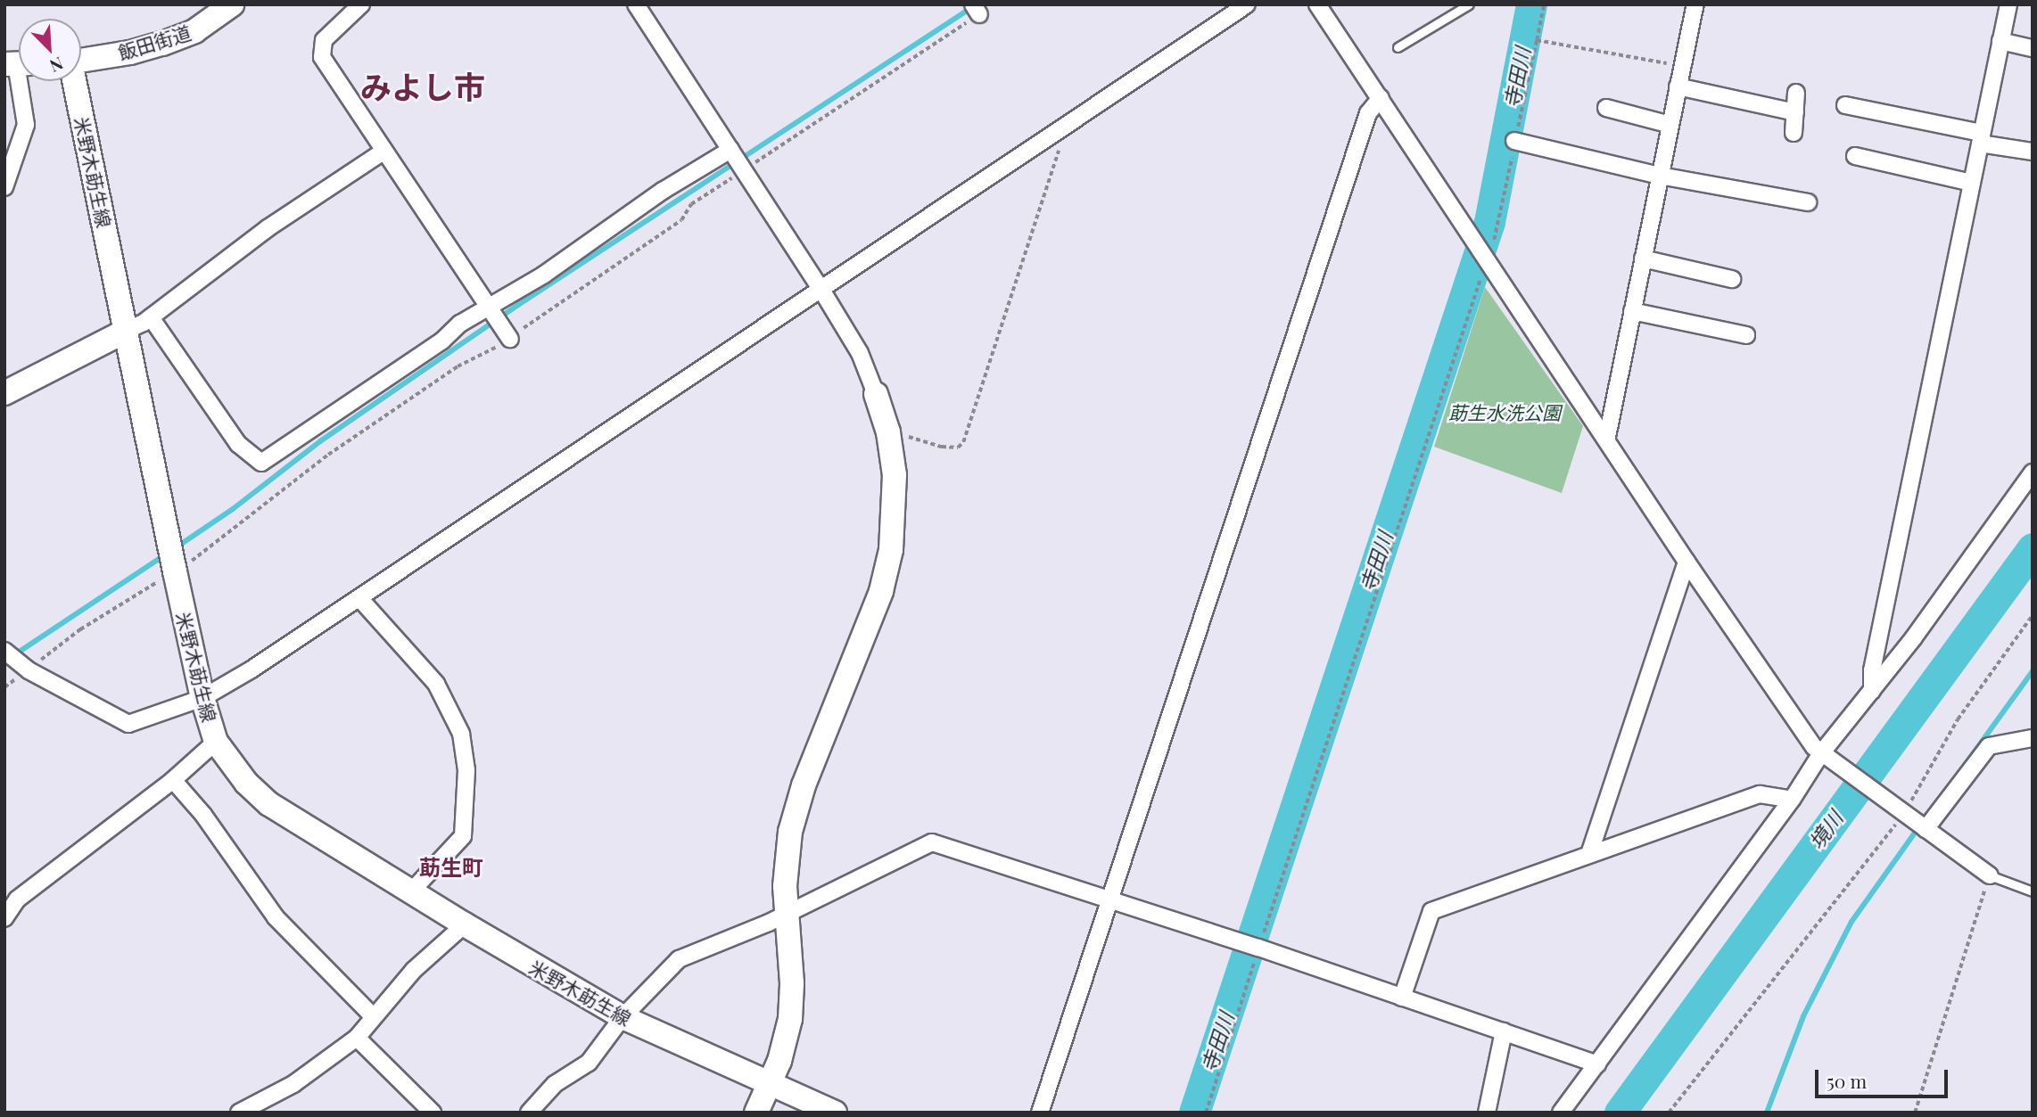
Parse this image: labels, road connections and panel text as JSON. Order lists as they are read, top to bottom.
{
  "streets": {
    "main road": ["飯田街道", "米野木莇生線"]
  },
  "districts": ["みよし市", "莇生町"],
  "water": ["寺田川", "境川"],
  "parks": ["莇生水洗公園"],
  "scale_bar": "50 m",
  "north": "bottom right"
}
